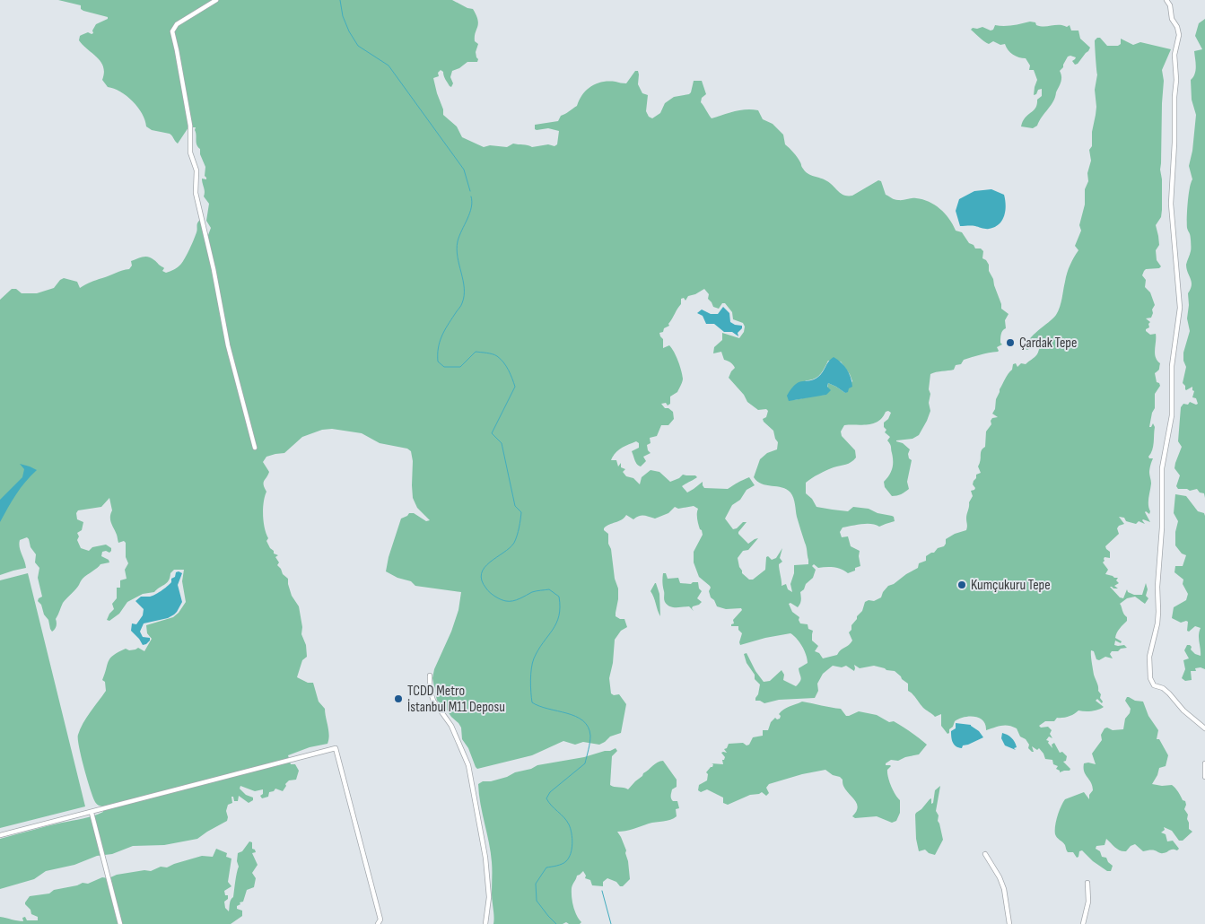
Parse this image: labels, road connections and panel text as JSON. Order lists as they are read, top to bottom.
{
  "places": ["Çardak Tepe", "Kumçukuru Tepe", "TCDD Metro İstanbul M11 Deposu"]
}
